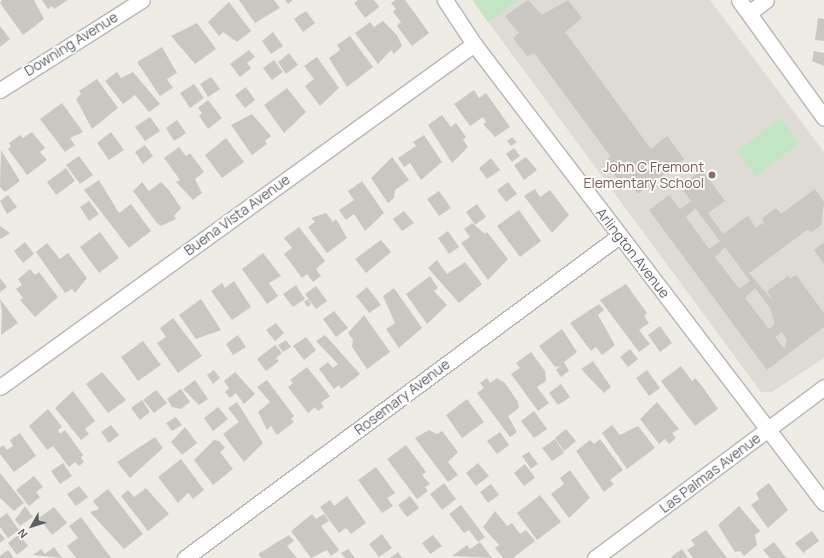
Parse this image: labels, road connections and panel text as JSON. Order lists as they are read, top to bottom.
{
  "streets": {
    "street": [
      "Downing Avenue",
      "Buena Vista Avenue",
      "Arlington Avenue",
      "Rosemary Avenue",
      "Las Palmas Avenue"
    ]
  },
  "crossings": [
    ["Buena Vista Avenue", "Arlington Avenue"],
    ["Arlington Avenue", "Rosemary Avenue"],
    ["Arlington Avenue", "Las Palmas Avenue"]
  ],
  "places": ["John C Fremont Elementary School"],
  "north": "bottom left"
}
